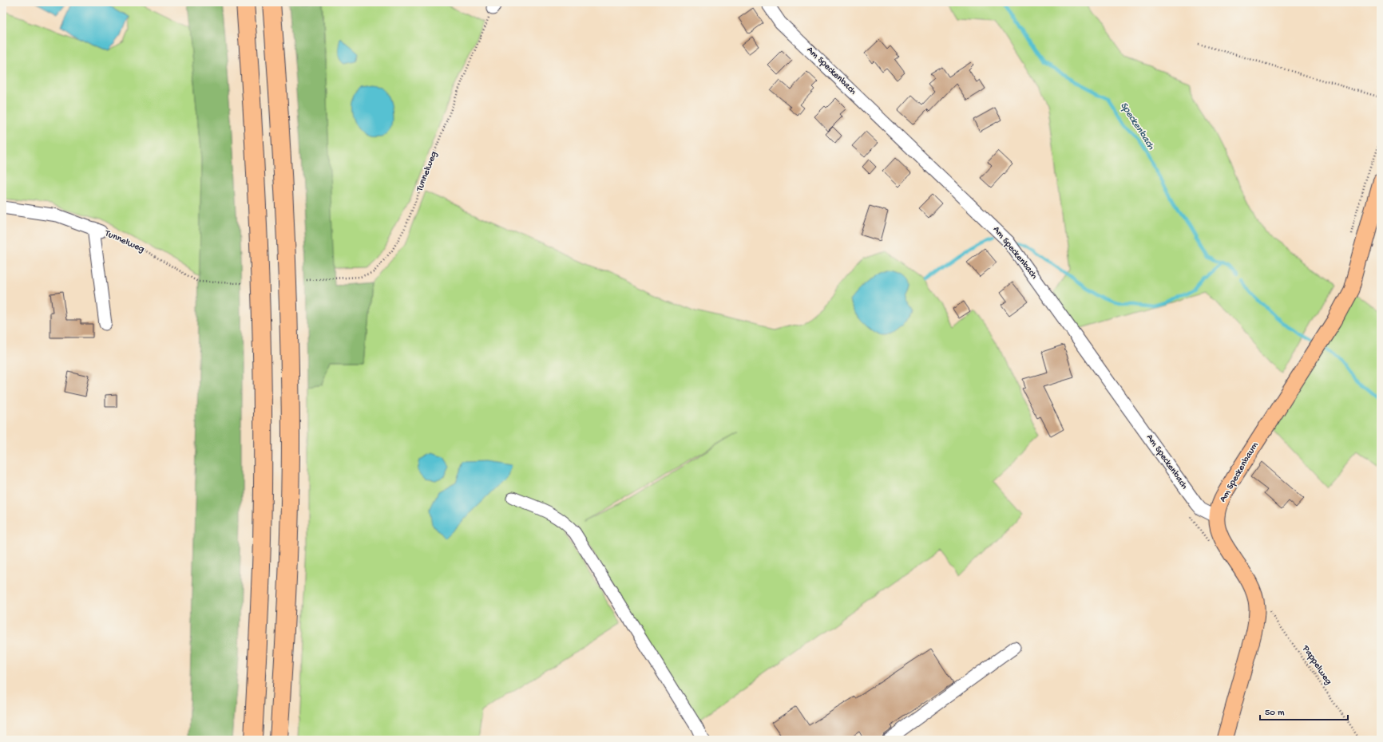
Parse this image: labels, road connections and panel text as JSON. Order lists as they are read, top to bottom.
{
  "streets": {
    "main road": ["Am Speckenbaum"],
    "street": ["Am Speckenbach", "Tunnelweg"],
    "path": ["Pappelweg"]
  },
  "crossings": [
    ["Am Speckenbach", "Am Speckenbaum"],
    ["Am Speckenbaum", "Pappelweg"]
  ],
  "water": ["Speckenbach"],
  "scale_bar": "50 m"
}
